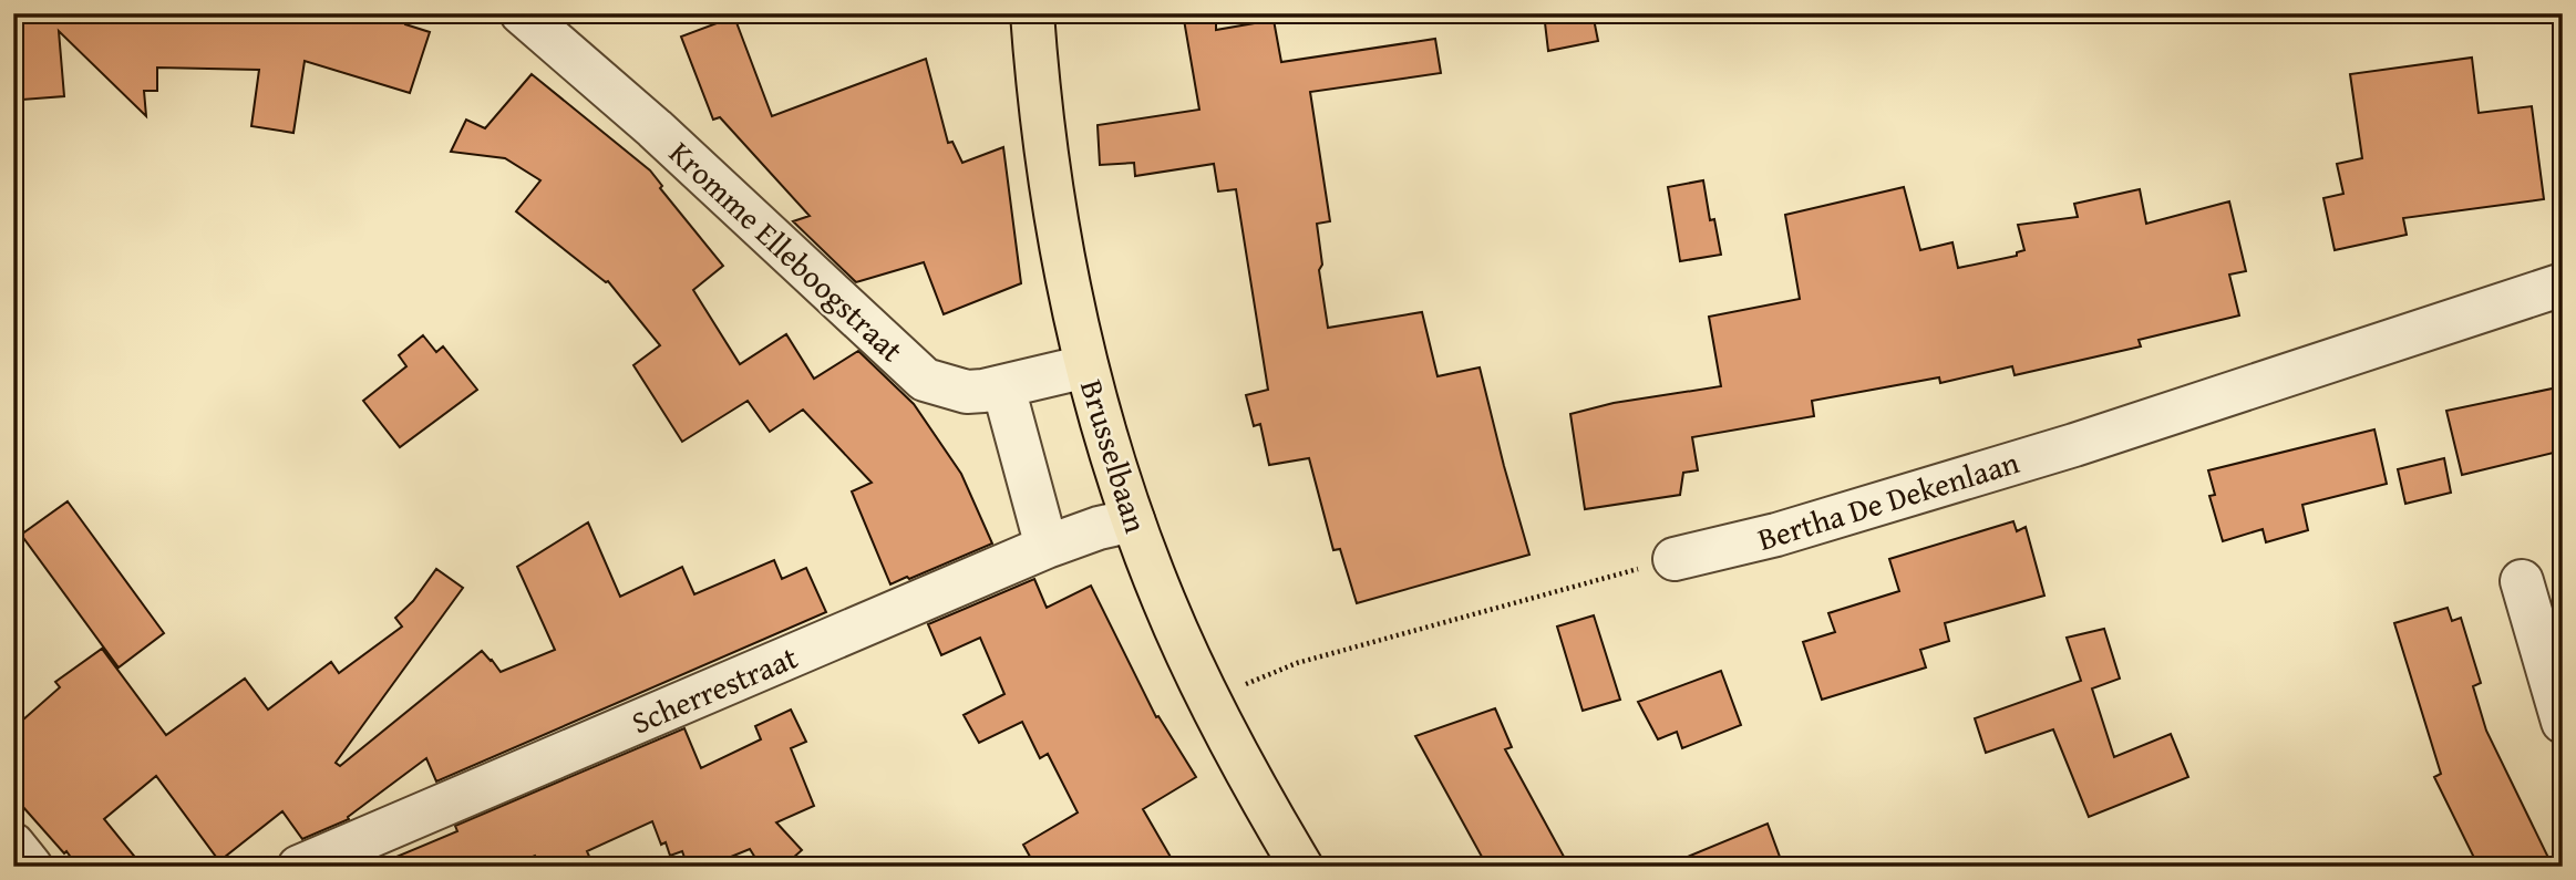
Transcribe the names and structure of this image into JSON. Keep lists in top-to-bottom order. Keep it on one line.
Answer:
{"streets":{"main road":["Brusselbaan"],"street":["Kromme Elleboogstraat","Bertha De Dekenlaan","Scherrestraat"]},"crossings":[["Kromme Elleboogstraat","Brusselbaan"],["Brusselbaan","Scherrestraat"]]}
